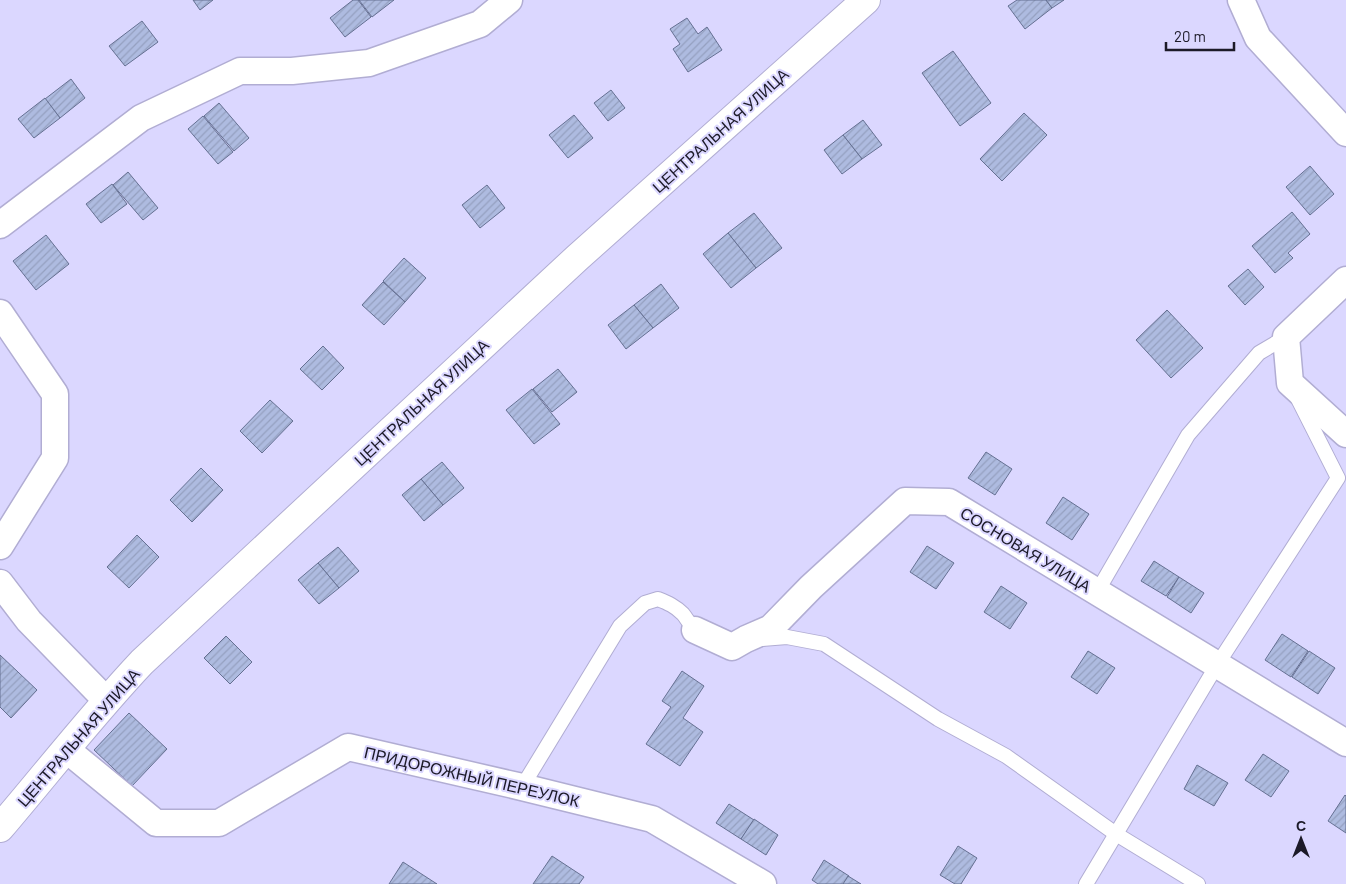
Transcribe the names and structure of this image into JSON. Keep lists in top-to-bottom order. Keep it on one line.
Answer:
{"streets":{"street":["ЦЕНТРАЛЬНАЯ УЛИЦА","СОСНОВАЯ УЛИЦА","ПРИДОРОЖНЫЙ ПЕРЕУЛОК"]},"crossings":[["ЦЕНТРАЛЬНАЯ УЛИЦА","ПРИДОРОЖНЫЙ ПЕРЕУЛОК"]],"scale_bar":"20 m","north":"top"}
